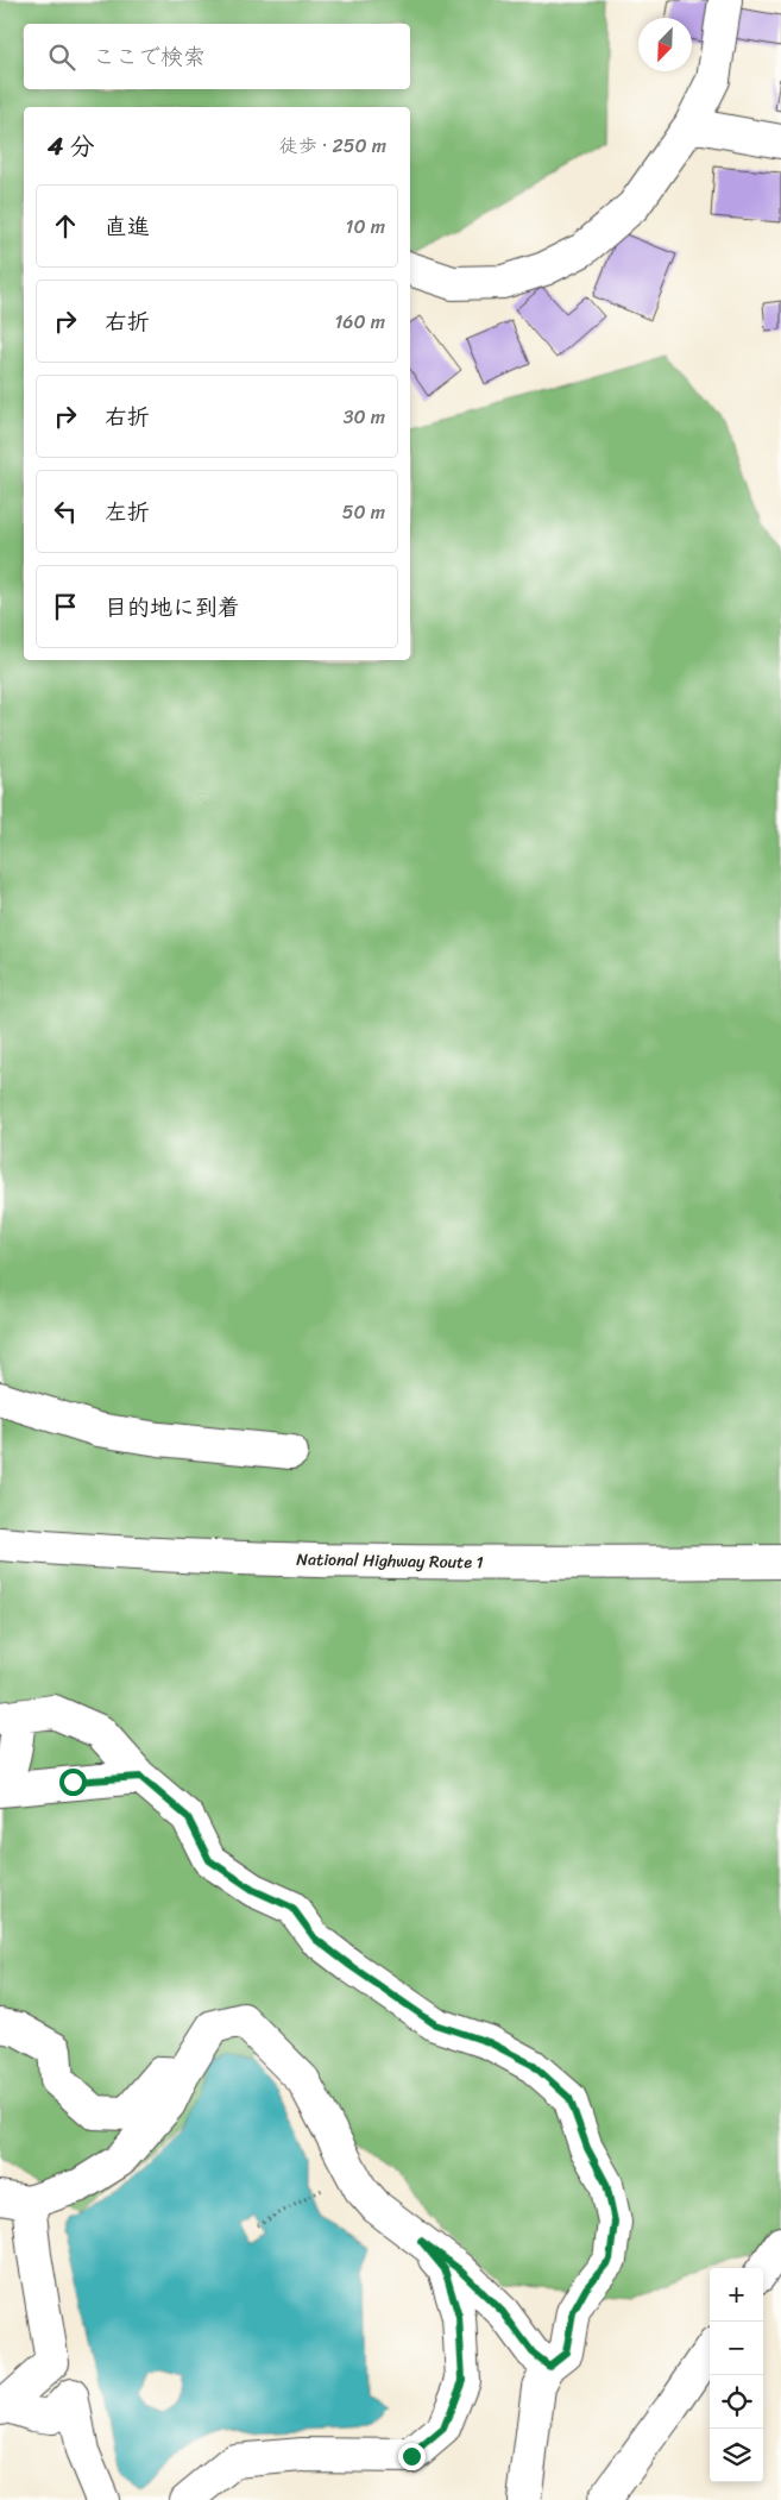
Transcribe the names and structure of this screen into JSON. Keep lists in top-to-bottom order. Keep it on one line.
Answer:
{"streets":{"main road":["National Highway Route 1"]},"north":"bottom left","page":{"search":"ここで検索","heading":["4 分","徒歩 · 250 m"],"list":[["直進","10 m"],["右折","160 m"],["右折","30 m"],["左折","50 m"],"目的地に到着"],"map_buttons":["+","−"]}}
